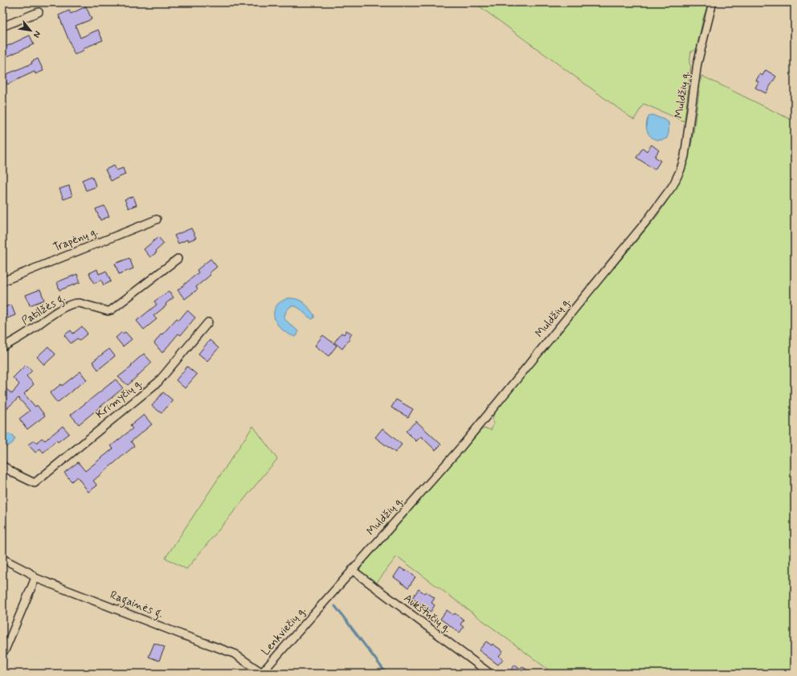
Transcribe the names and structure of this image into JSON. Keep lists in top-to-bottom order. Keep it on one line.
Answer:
{"streets":{"street":["Muldžių g.","Trapėnų g.","Patilžės g.","Krimyčių g.","Ragainės g.","Aukštučių g.","Lenkviečių g."]},"crossings":[["Muldžių g.","Aukštučių g."],["Muldžių g.","Lenkviečių g."],["Ragainės g.","Lenkviečių g."]],"north":"bottom right"}
